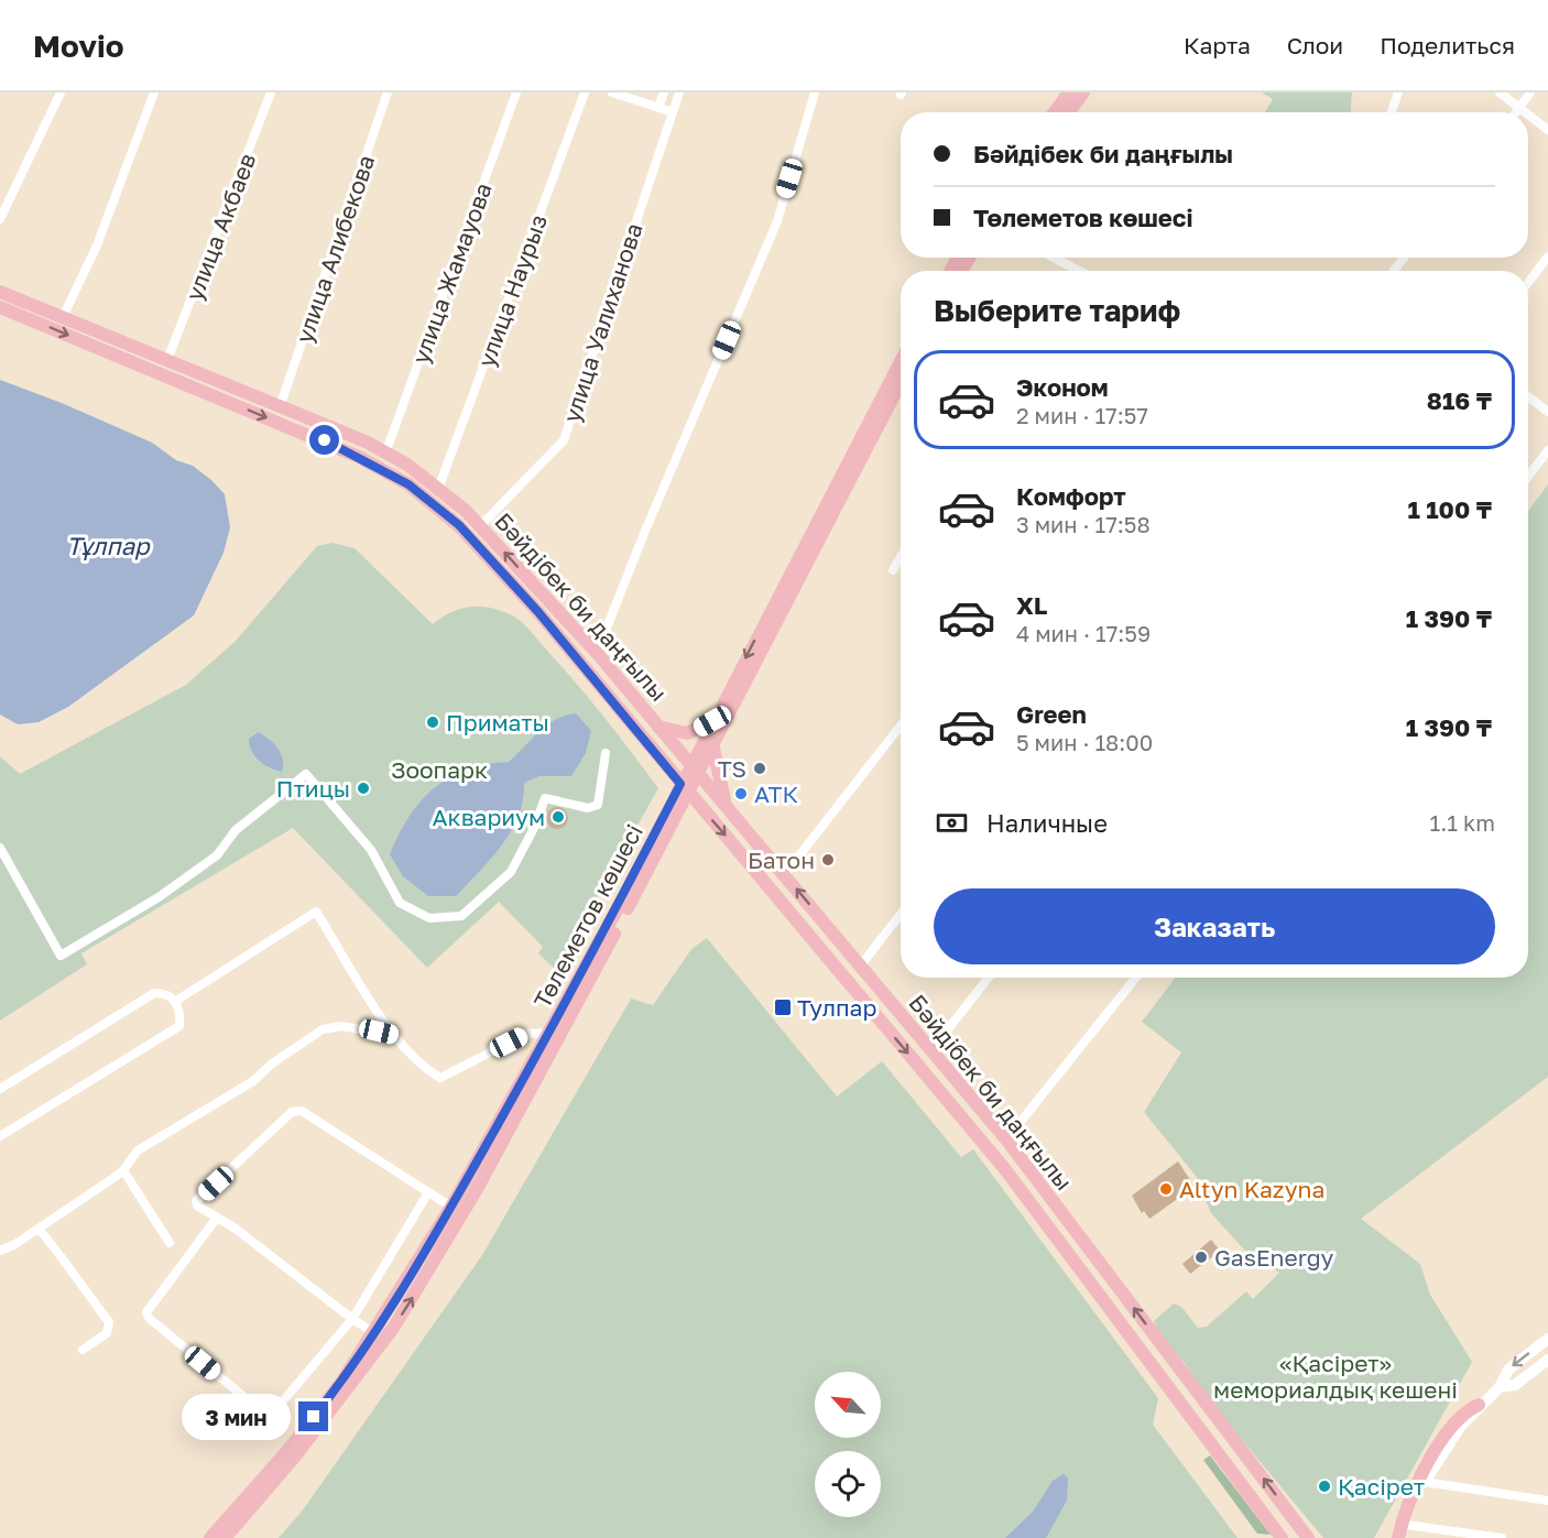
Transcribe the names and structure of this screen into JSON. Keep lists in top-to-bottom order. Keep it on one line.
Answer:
{"streets":{"main road":["Бәйдібек би даңғылы","Төлеметов көшесі"],"street":["улица Акбаев","улица Алибекова","улица Жамауова","улица Наурыз","улица Уалиханова"]},"crossings":[["улица Акбаев","Бәйдібек би даңғылы"],["улица Алибекова","Бәйдібек би даңғылы"],["улица Жамауова","Бәйдібек би даңғылы"],["улица Наурыз","Бәйдібек би даңғылы"],["улица Уалиханова","Бәйдібек би даңғылы"],["Бәйдібек би даңғылы","Төлеметов көшесі"]],"water":["Тұлпар"],"parks":["Зоопарк","«Қасірет» мемориалдық кешені"],"places":{"other":["Приматы","TS","Птицы","АТК","Аквариум","Батон","Altyn Kazyna","GasEnergy","Қасірет"],"transit":["Тулпар"]},"north":"top left","page":{"header":"Movio","nav":["Карта","Слои","Поделиться"],"banner":["Бәйдібек би даңғылы","Төлеметов көшесі"],"heading":"Выберите тариф","list":[{"name":"Эконом","note":"2 мин · 17:57","value":"816 ₸"},{"name":"Комфорт","note":"3 мин · 17:58","value":"1 100 ₸"},{"name":"XL","note":"4 мин · 17:59","value":"1 390 ₸"},{"name":"Green","note":"5 мин · 18:00","value":"1 390 ₸"}],"pay":["Наличные","1.1 km"],"buttons":"Заказать","bubble":"3 мин"}}
